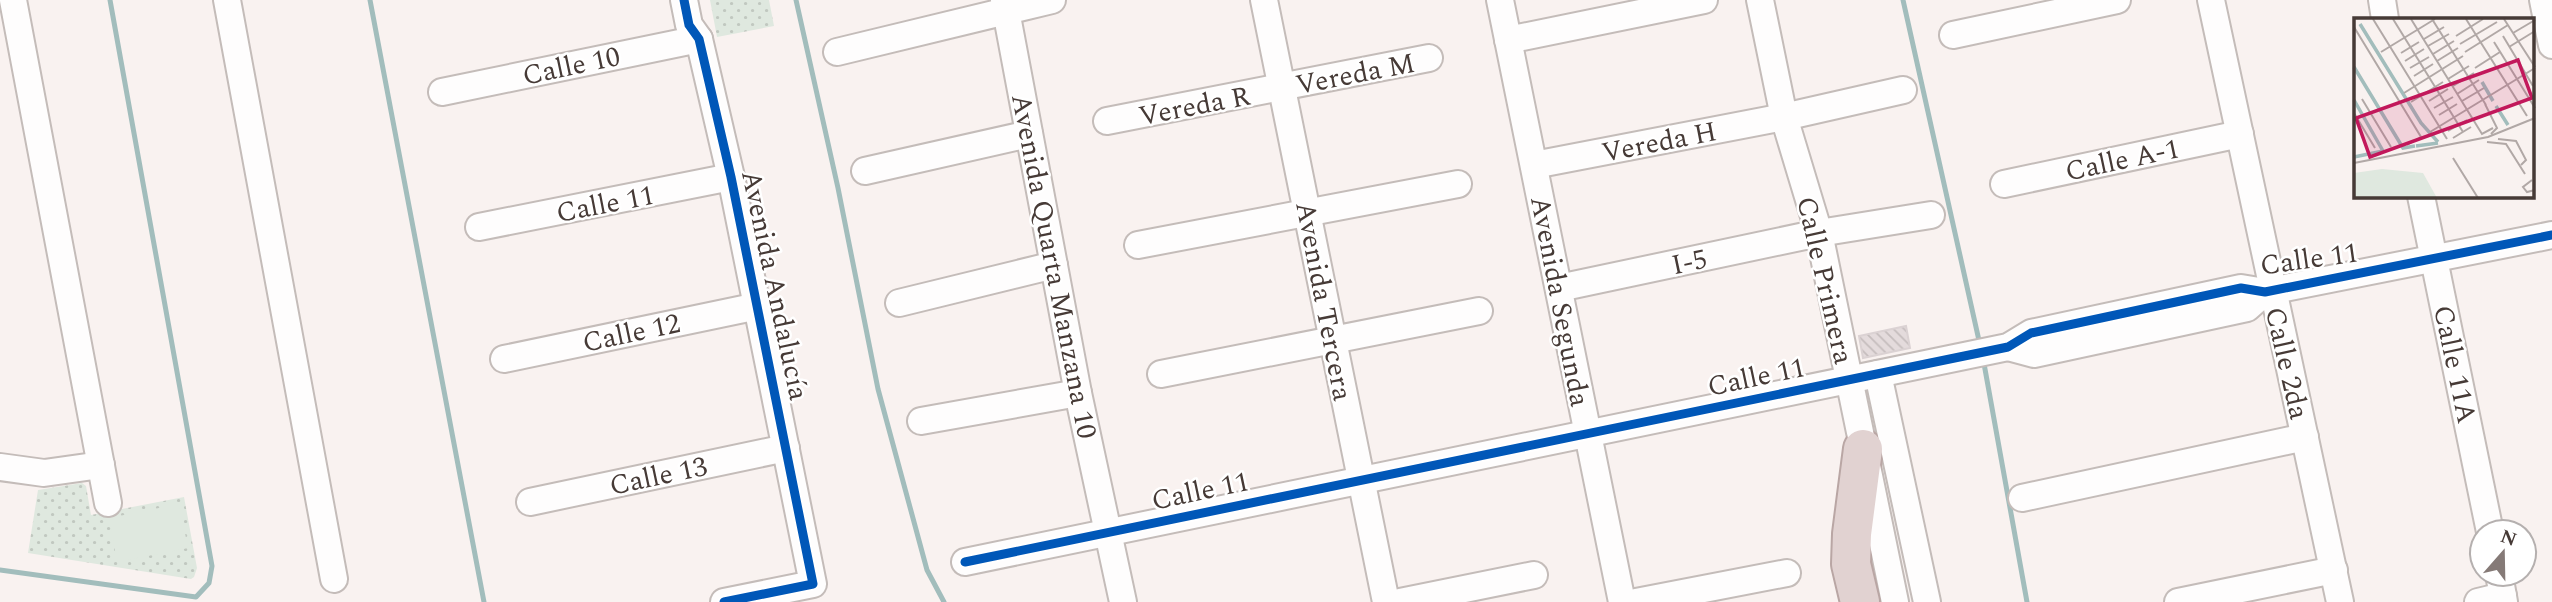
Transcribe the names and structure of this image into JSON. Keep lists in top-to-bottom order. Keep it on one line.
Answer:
{"streets":{"street":["Calle 10","Vereda M","Vereda R","Vereda H","Calle A-1","Calle 11","I-5","Avenida Quarta Manzana 10","Calle Primera","Avenida Andalucía","Avenida Tercera","Avenida Segunda","Calle 12","Calle 2da","Calle 11A","Calle 13"]},"crossings":[["Calle 10","Avenida Andalucía"],["Vereda M","Vereda R"],["Vereda M","Avenida Tercera"],["Vereda R","Avenida Tercera"],["Vereda H","Calle Primera"],["Vereda H","Avenida Segunda"],["Calle A-1","Calle 2da"],["Calle 11","Avenida Quarta Manzana 10"],["Calle 11","Calle Primera"],["Calle 11","Avenida Andalucía"],["Calle 11","Avenida Tercera"],["Calle 11","Avenida Segunda"],["Calle 11","Calle 2da"],["Calle 11","Calle 11A"],["I-5","Calle Primera"],["I-5","Avenida Segunda"],["Avenida Andalucía","Calle 12"],["Avenida Andalucía","Calle 13"]],"north":"top"}
